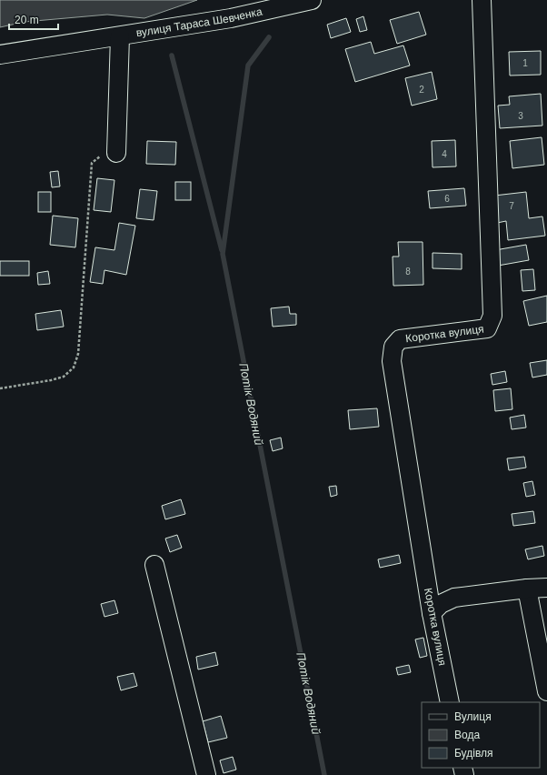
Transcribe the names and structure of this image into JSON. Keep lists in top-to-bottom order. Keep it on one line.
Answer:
{"streets":{"street":["вулиця Тараса Шевченка","Коротка вулиця"]},"water":["Потік Водяний"],"house_numbers":["1","2","3","4","6","7","8"],"legend":["Вулиця","Вода","Будівля"],"scale_bar":"20 m"}
